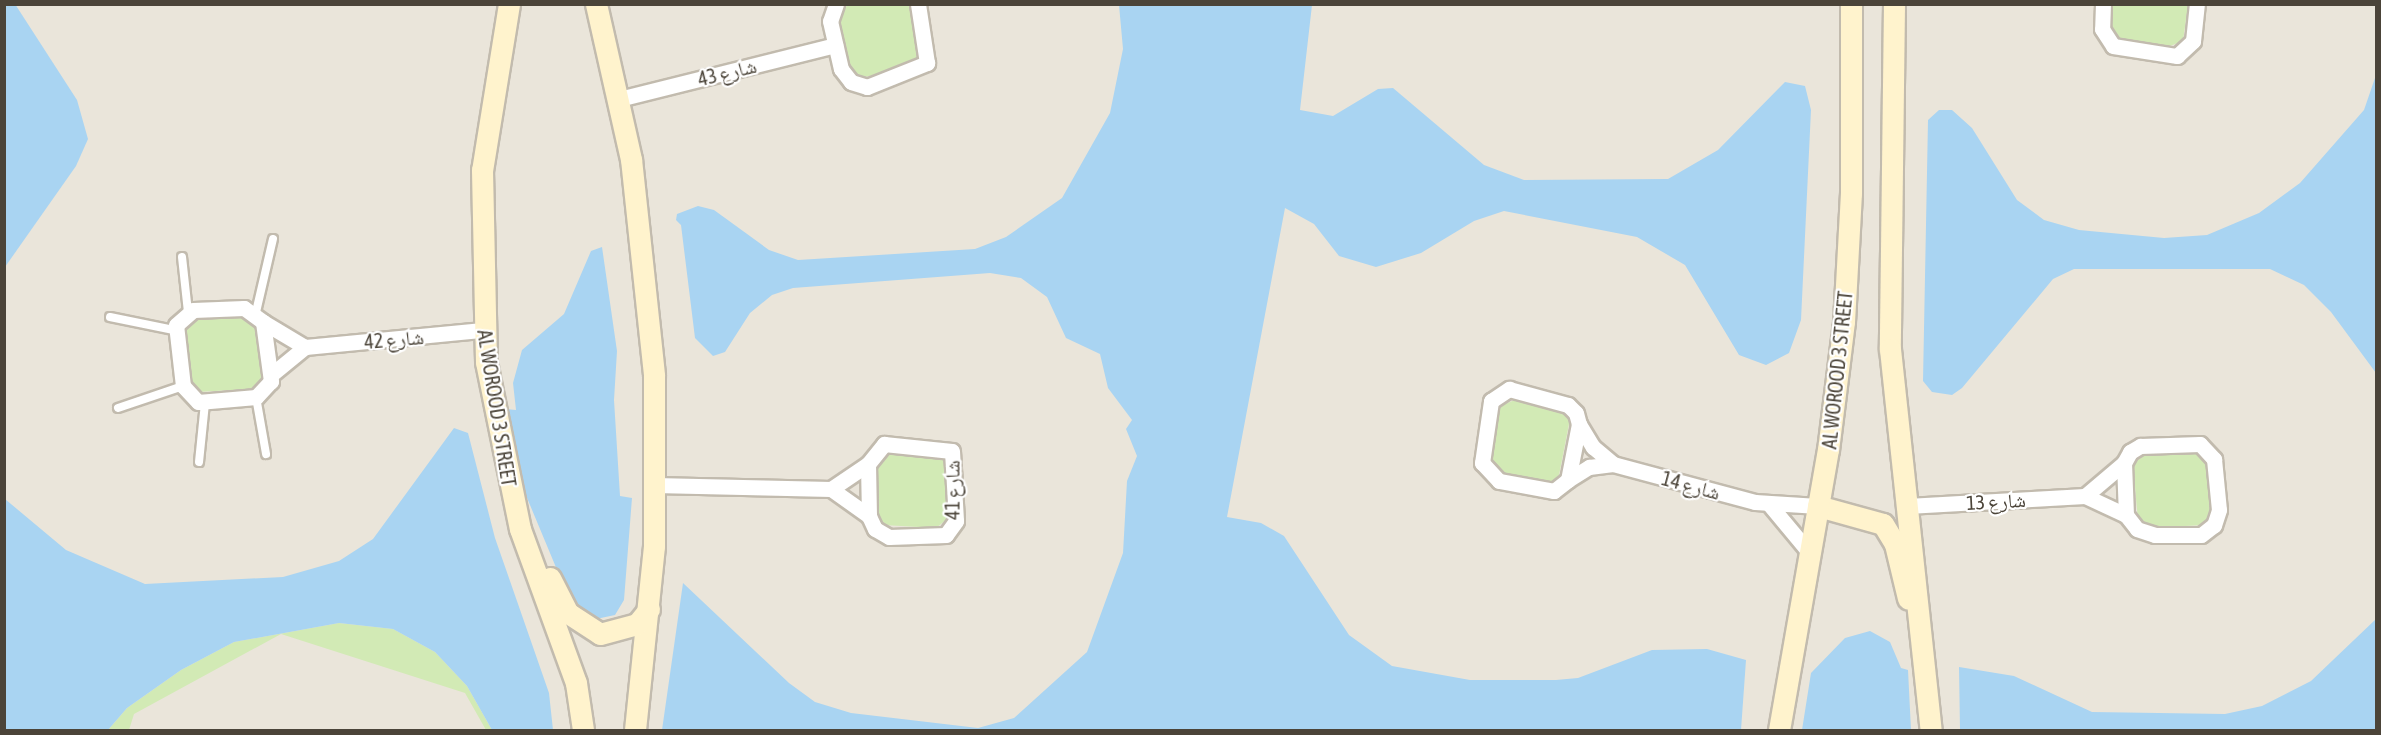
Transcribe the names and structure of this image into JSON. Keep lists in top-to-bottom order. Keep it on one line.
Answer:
{"streets":{"street":["شارع 43","شارع 42","AL WOROOD 3 STREET","شارع 14","شارع 41","شارع 13"]},"crossings":[["شارع 42","AL WOROOD 3 STREET"],["AL WOROOD 3 STREET","شارع 14"]]}
